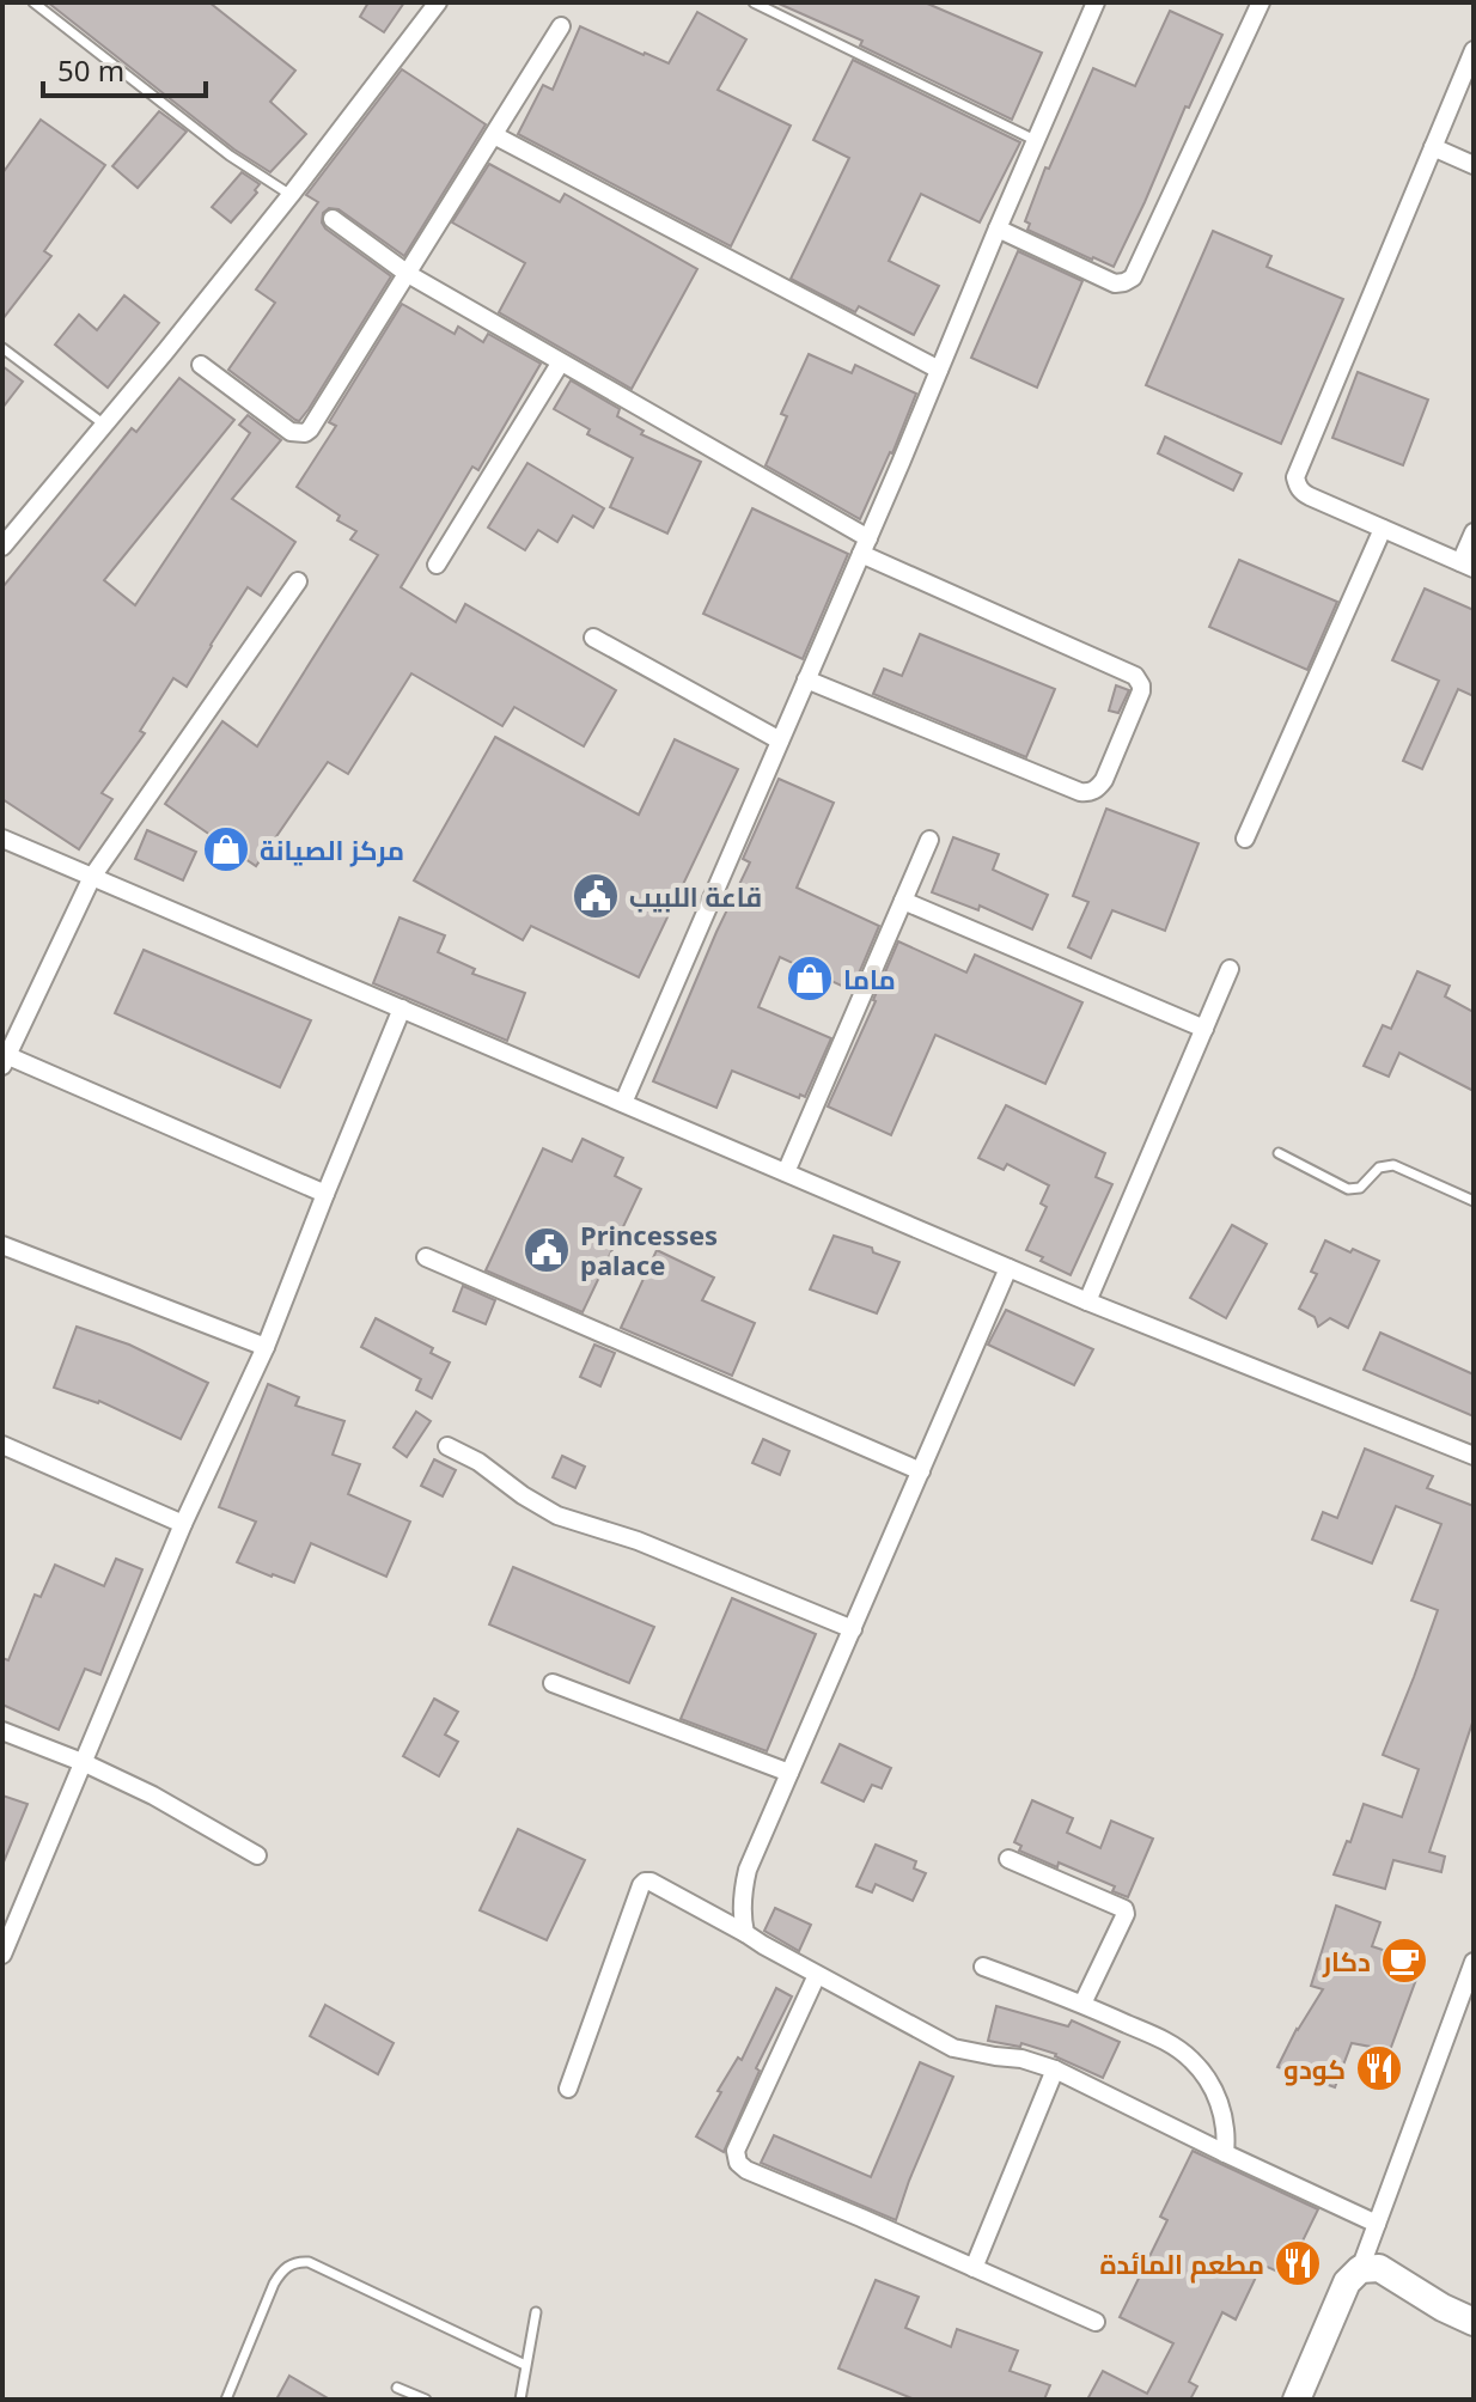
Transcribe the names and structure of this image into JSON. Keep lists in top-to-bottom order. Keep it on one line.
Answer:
{"places":{"shop":["مركز الصيانة","ماما"],"public building":["قاعة اللبيب","Princesses palace"],"cafe":["دكار"],"restaurant":["كودو","مطعم المائدة"]},"scale_bar":"50 m"}
